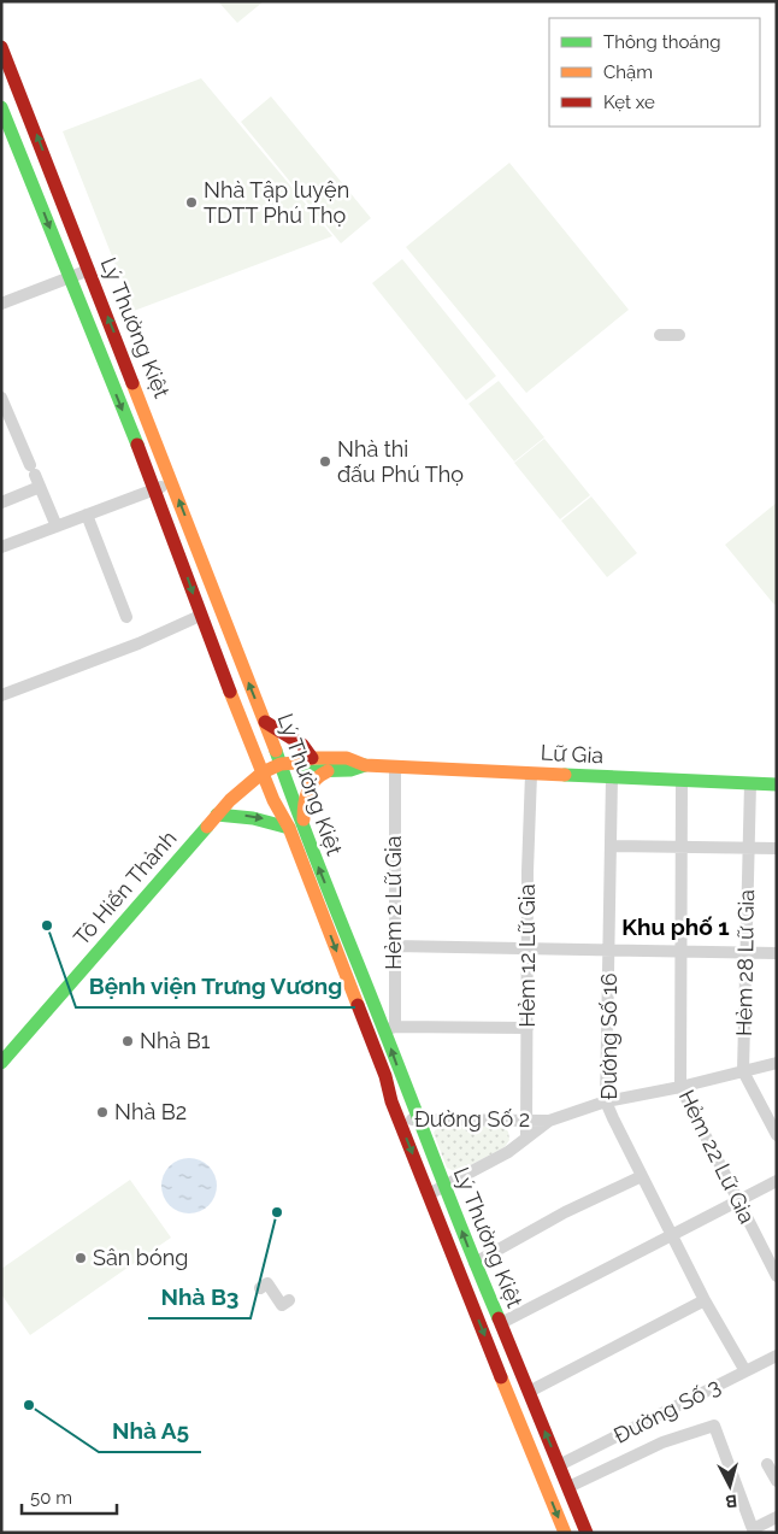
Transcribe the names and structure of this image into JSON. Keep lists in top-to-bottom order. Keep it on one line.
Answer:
{"streets":{"main road":["Lý Thường Kiệt","Lữ Gia","Tô Hiến Thành"],"street":["Hẻm 2 Lữ Gia","Hẻm 12 Lữ Gia","Hẻm 28 Lữ Gia","Đường Số 16","Đường Số 2","Hẻm 22 Lữ Gia","Đường Số 3"]},"crossings":[["Lý Thường Kiệt","Lữ Gia"],["Lý Thường Kiệt","Tô Hiến Thành"],["Lý Thường Kiệt","Hẻm 2 Lữ Gia"],["Lý Thường Kiệt","Đường Số 2"],["Lý Thường Kiệt","Đường Số 3"],["Lữ Gia","Tô Hiến Thành"],["Lữ Gia","Hẻm 2 Lữ Gia"],["Lữ Gia","Hẻm 12 Lữ Gia"],["Lữ Gia","Hẻm 28 Lữ Gia"],["Lữ Gia","Đường Số 16"],["Lữ Gia","Hẻm 22 Lữ Gia"],["Hẻm 12 Lữ Gia","Đường Số 2"],["Hẻm 28 Lữ Gia","Đường Số 2"],["Đường Số 16","Đường Số 2"],["Đường Số 16","Đường Số 3"],["Đường Số 2","Hẻm 22 Lữ Gia"]],"districts":["Khu phố 1"],"places":["Nhà Tập luyện TDTT Phú Thọ","Nhà thi đấu Phú Thọ","Bệnh viện Trưng Vương","Nhà B1","Nhà B2","Nhà B3","Sân bóng","Nhà A5"],"legend":["Thông thoáng","Chậm","Kẹt xe"],"scale_bar":"50 m","north":"bottom"}
